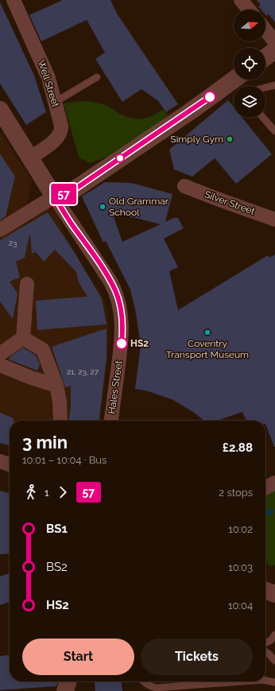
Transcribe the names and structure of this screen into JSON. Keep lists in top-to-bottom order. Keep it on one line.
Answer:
{"streets":{"street":["Well Street","Silver Street","Hales Street"]},"places":["Simply Gym","Old Grammar School","Coventry Transport Museum","HS2"],"lines":["bus line 57"],"house_numbers":["23","21, 23, 27"],"north":"right","page":{"on_map":"57","heading":["3 min","10:01 – 10:04 · Bus","£2.88"],"legs":["1","57","2 stops"],"list":[{"name":"BS1","value":"10:02"},{"name":"BS2","value":"10:03"},{"name":"HS2","value":"10:04"}],"buttons":["Start","Tickets"]}}
